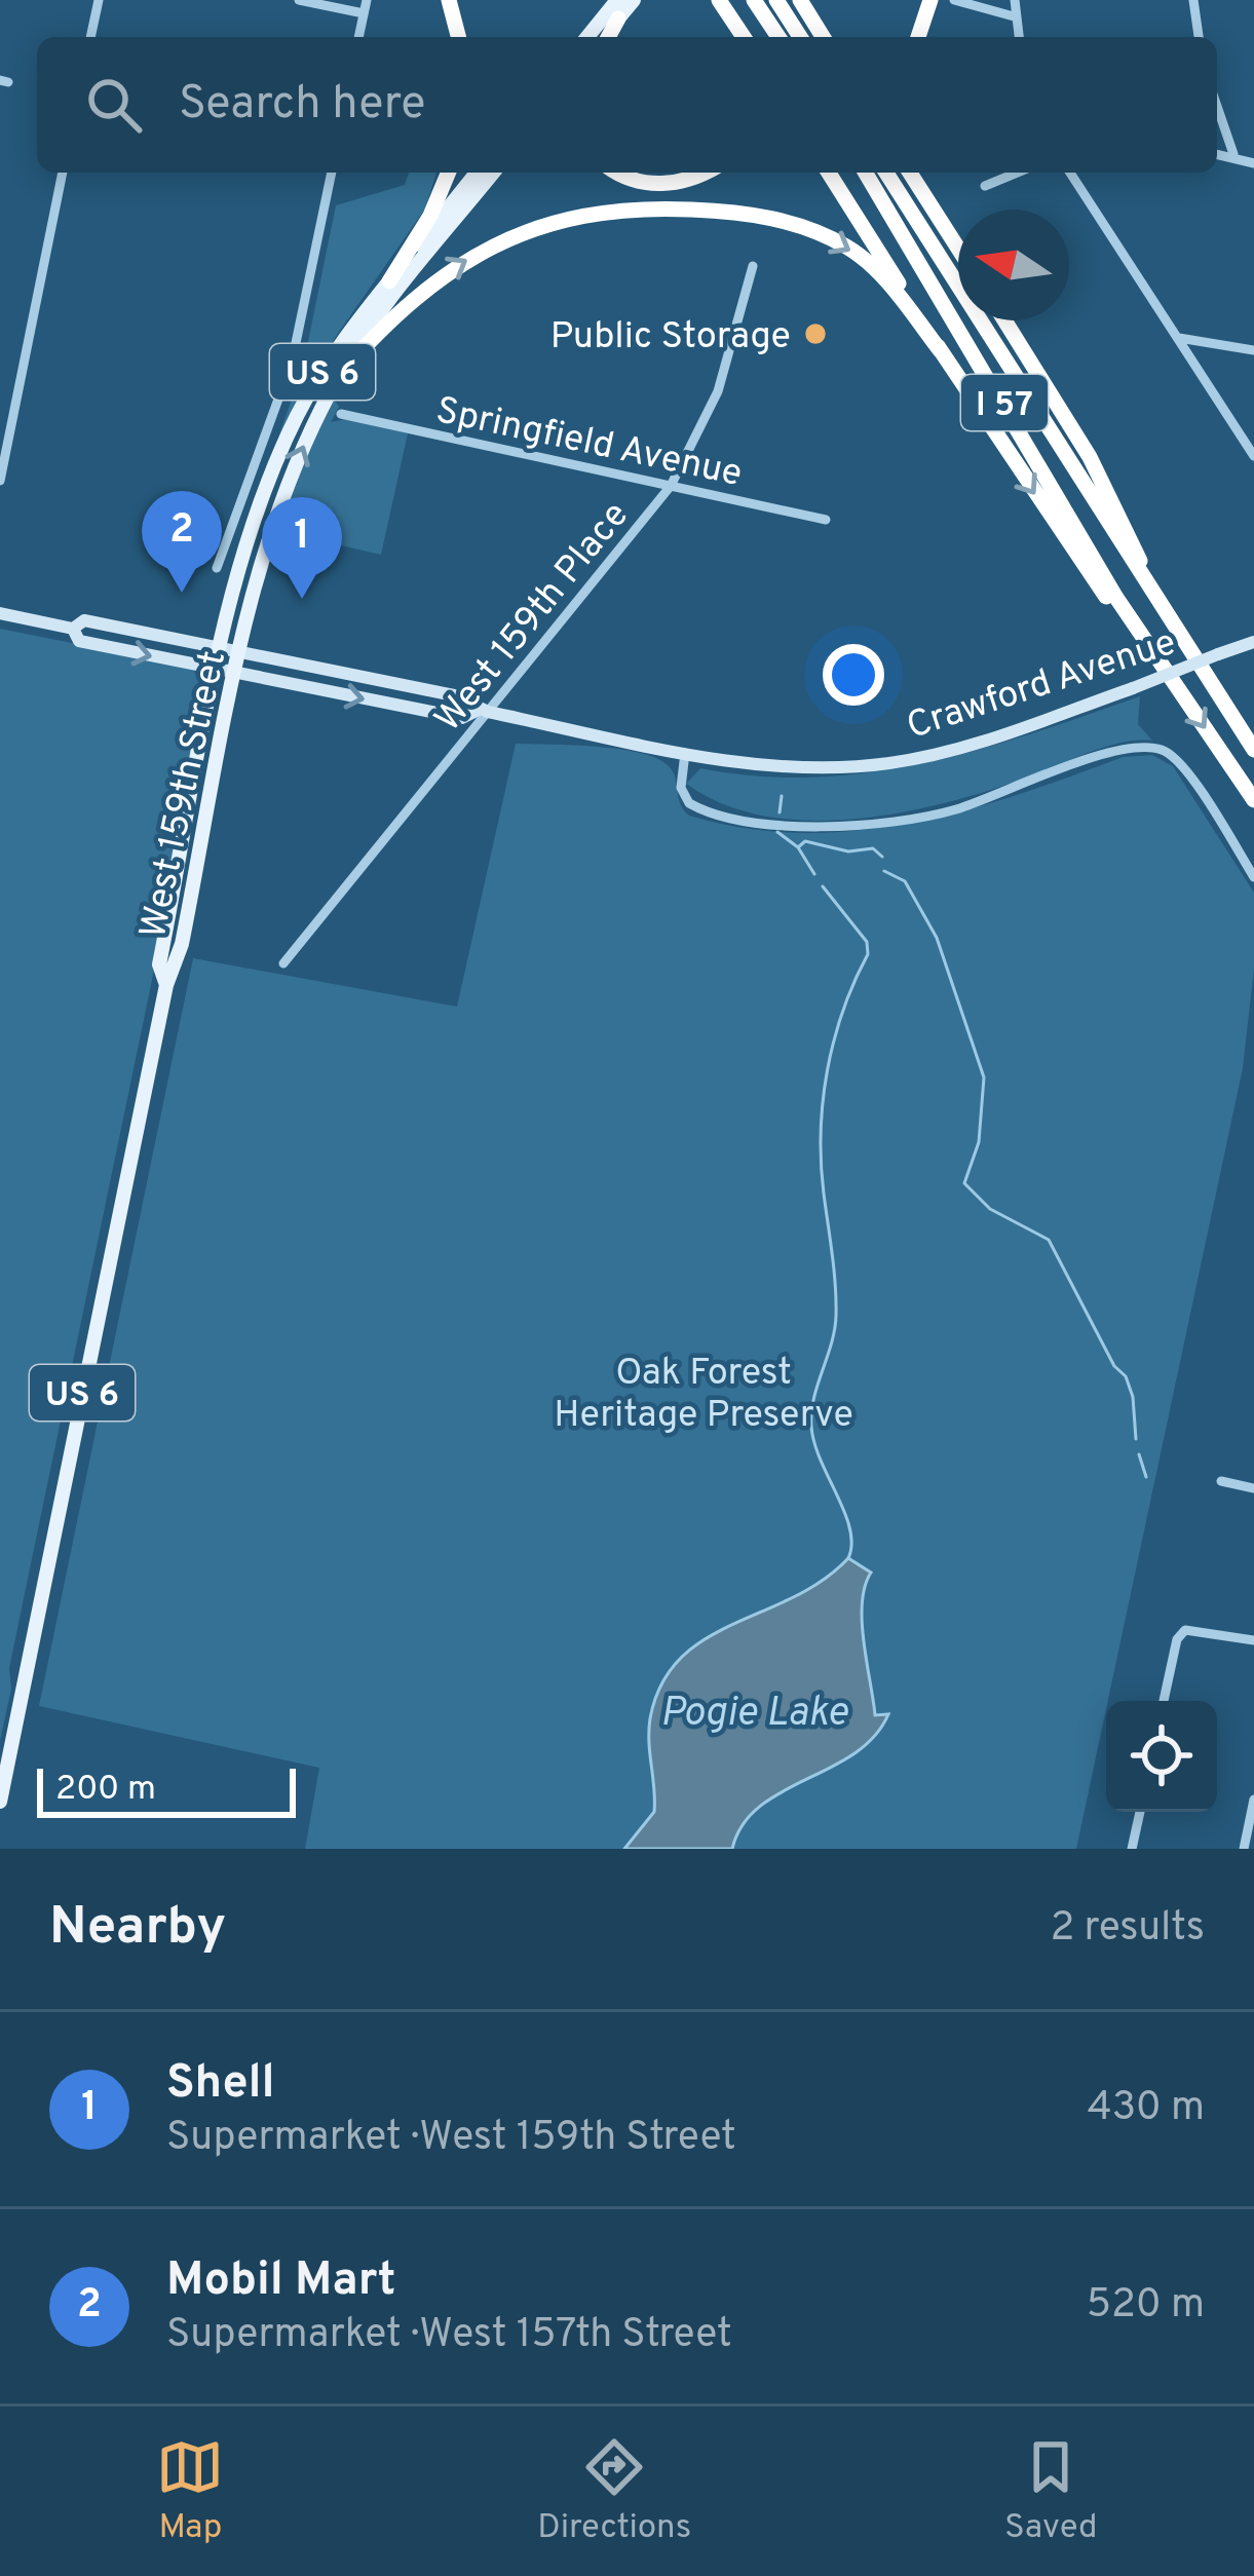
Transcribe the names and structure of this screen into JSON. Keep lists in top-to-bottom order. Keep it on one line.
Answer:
{"streets":{"highway":["I 57"],"main road":["US 6","Crawford Avenue","West 159th Street"],"street":["Springfield Avenue","West 159th Place"]},"crossings":[["Springfield Avenue","West 159th Place"],["West 159th Place","Crawford Avenue"],["Crawford Avenue","West 159th Street"]],"water":["Pogie Lake"],"parks":["Oak Forest Heritage Preserve"],"places":["Public Storage"],"scale_bar":"200 m","north":"left","page":{"search":"Search here","pins":["2","1"],"scale":"200 m","heading":["Nearby","2 results"],"list":[{"mark":"1","name":"Shell","note":"Supermarket · West 159th Street","value":"430 m"},{"mark":"2","name":"Mobil Mart","note":"Supermarket · West 157th Street","value":"520 m"}],"nav":["Map","Directions","Saved"]}}
